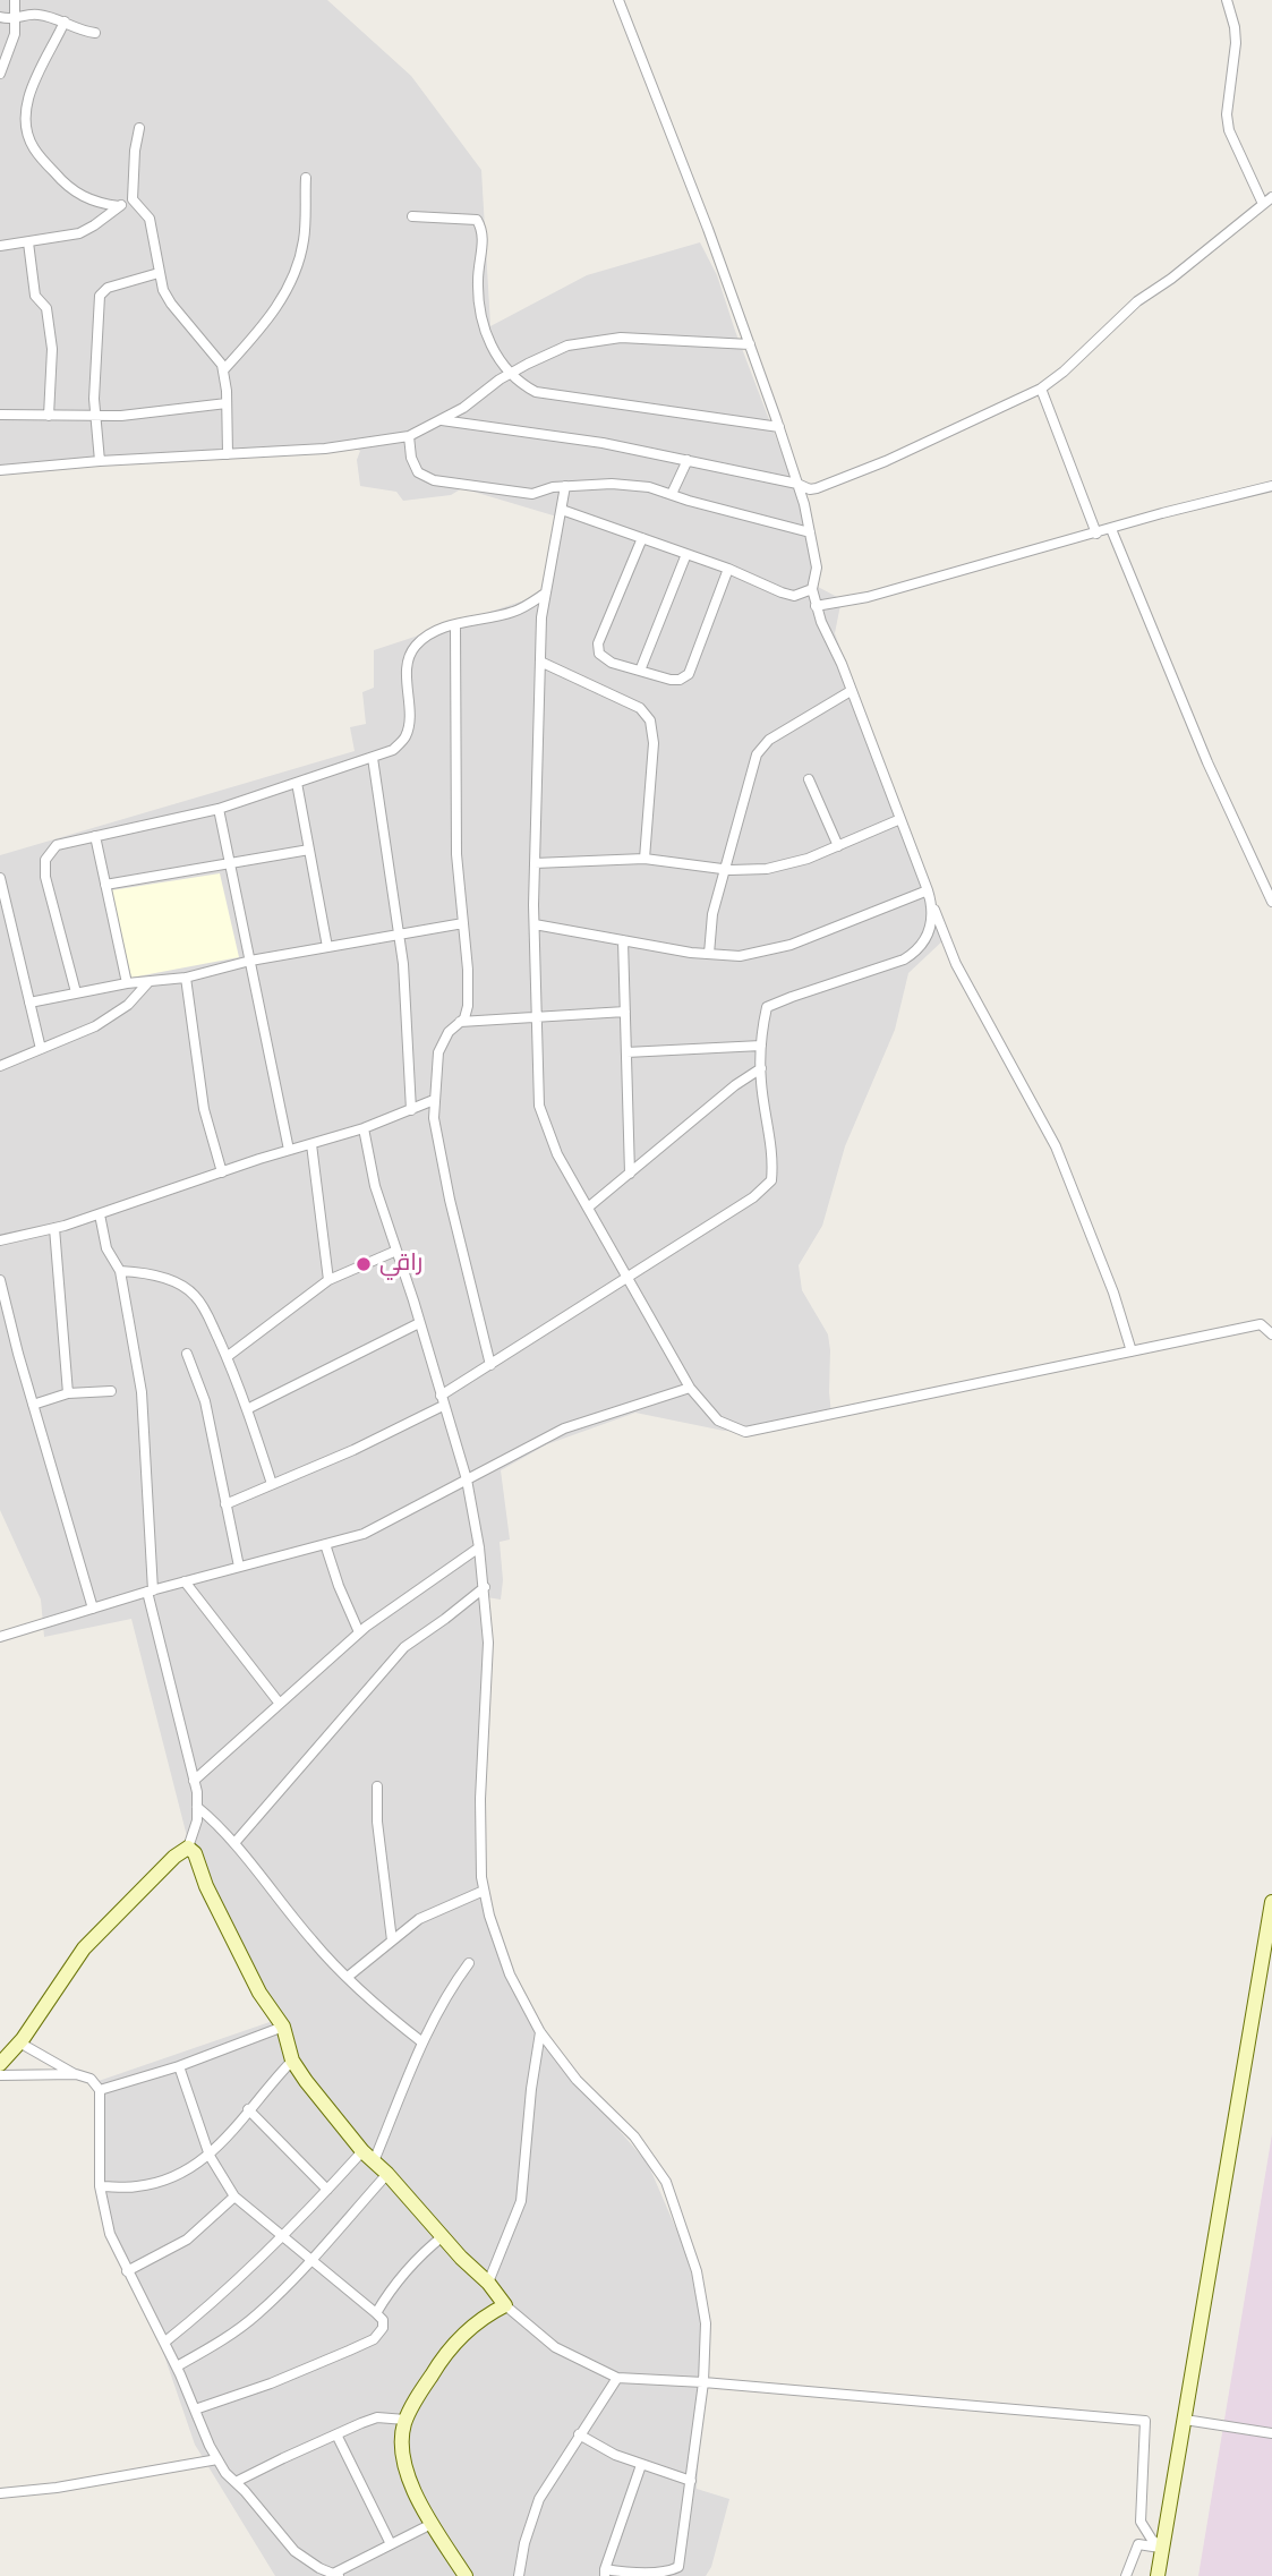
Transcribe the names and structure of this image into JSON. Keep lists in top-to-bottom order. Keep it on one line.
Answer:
{"places":["راقي"]}
